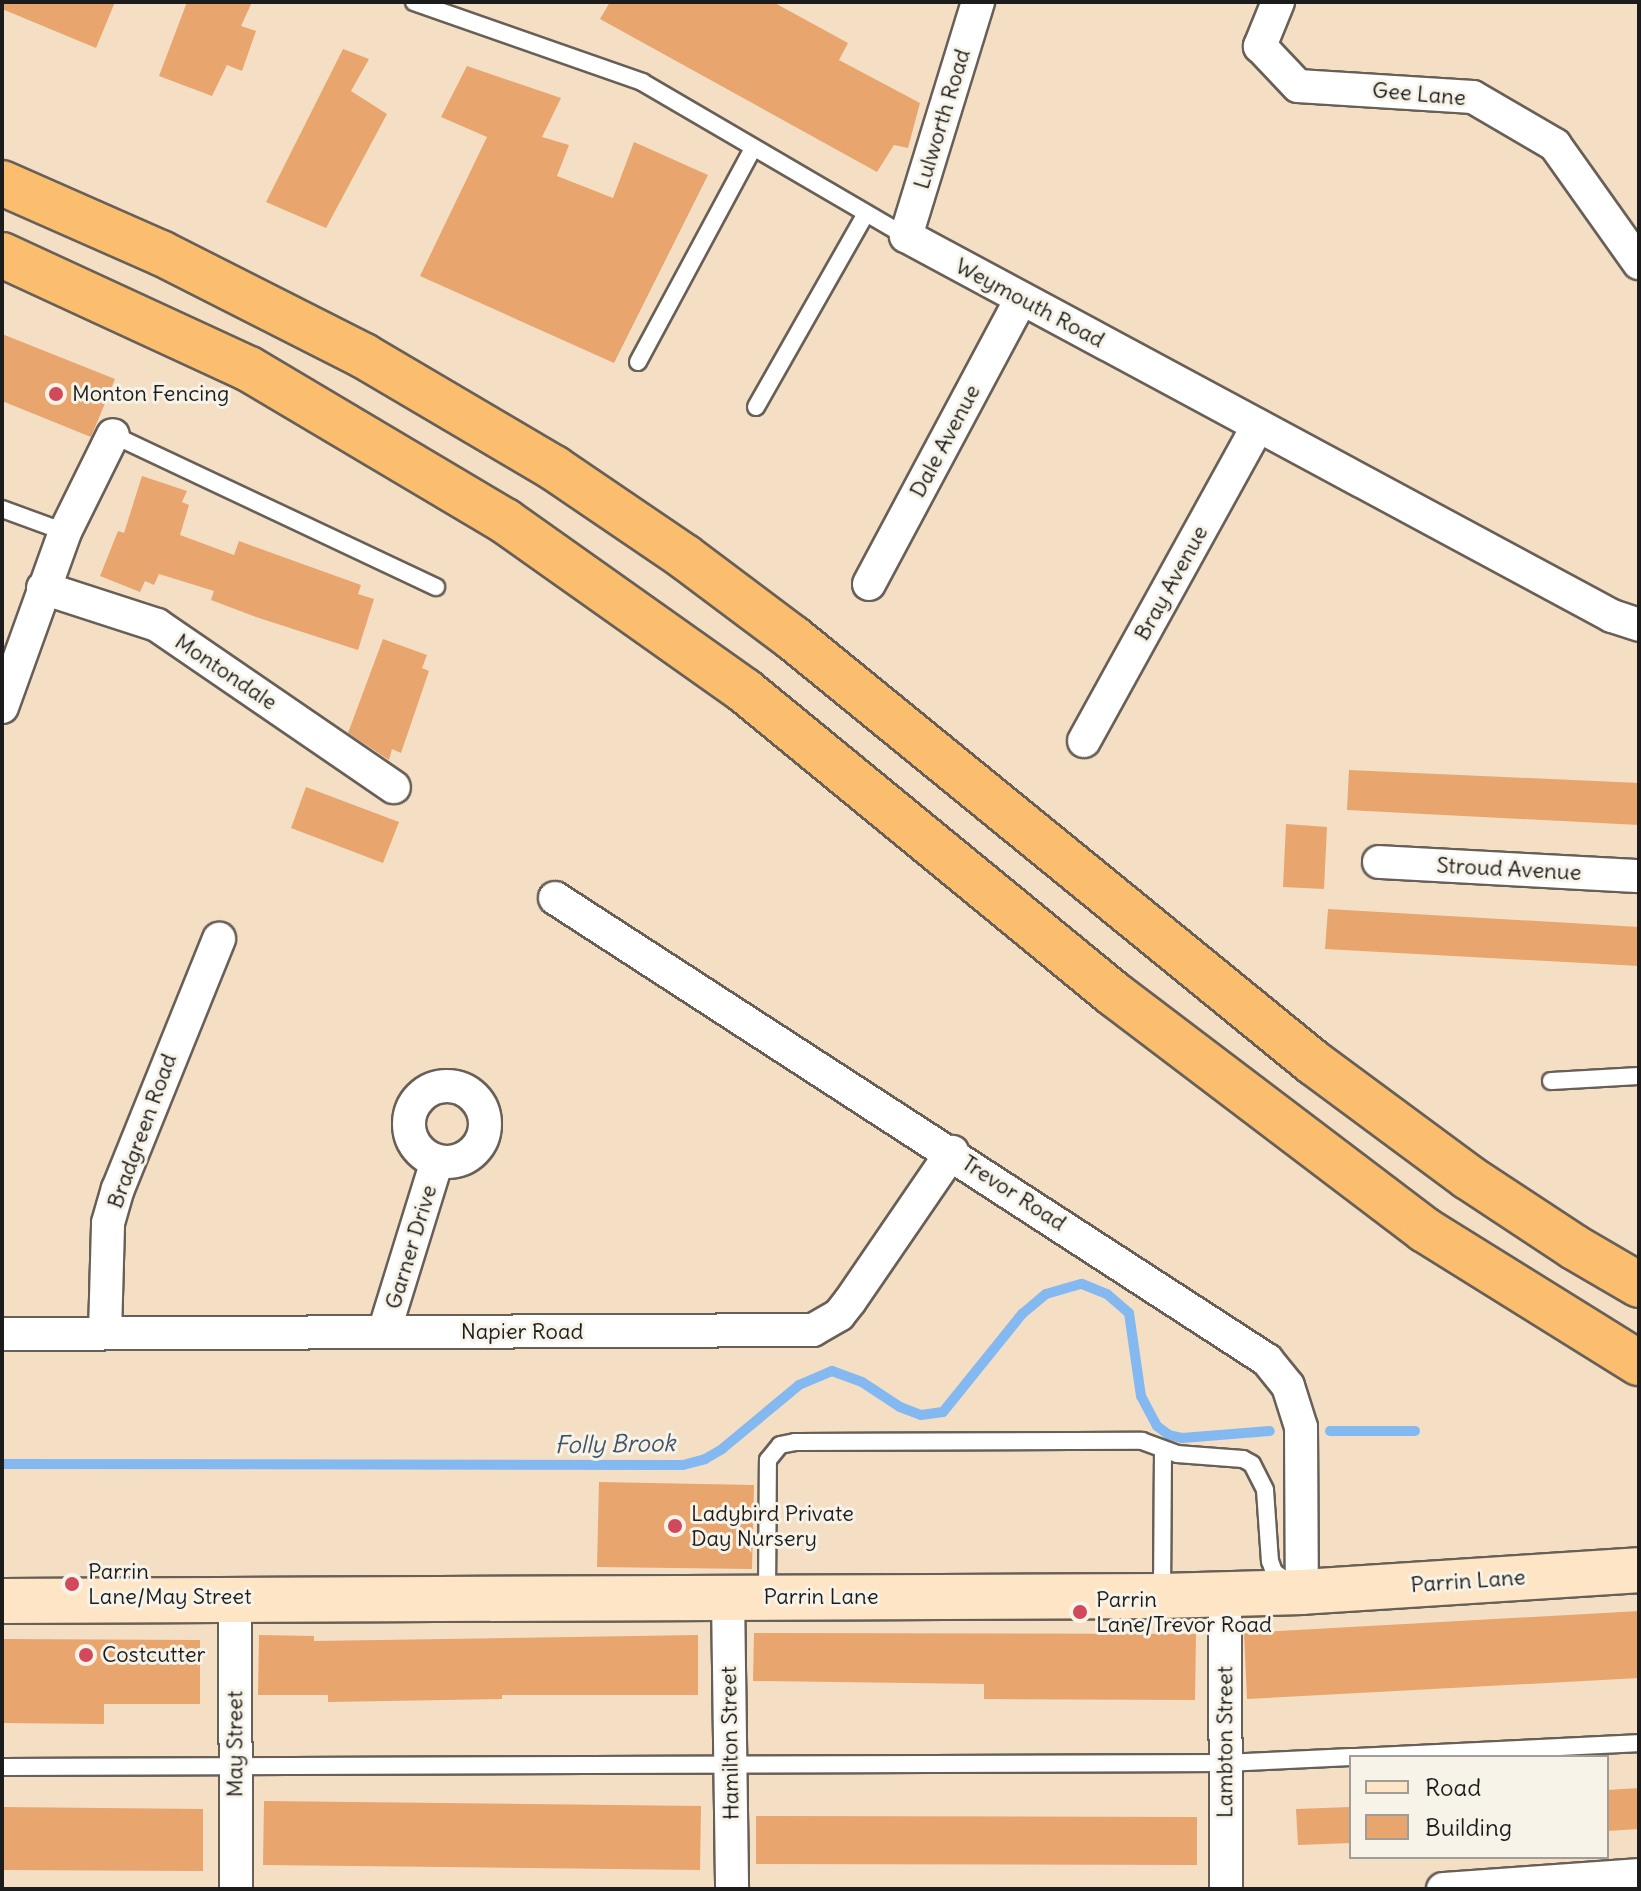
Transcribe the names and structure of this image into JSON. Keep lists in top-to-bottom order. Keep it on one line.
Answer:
{"streets":{"main road":["Parrin Lane"],"street":["Gee Lane","Lulworth Road","Weymouth Road","Dale Avenue","Bray Avenue","Montondale","Stroud Avenue","Bradgreen Road","Trevor Road","Garner Drive","Napier Road","Lambton Street","Hamilton Street","May Street"]},"crossings":[["Lulworth Road","Weymouth Road"],["Weymouth Road","Dale Avenue"],["Weymouth Road","Bray Avenue"],["Bradgreen Road","Napier Road"],["Trevor Road","Napier Road"],["Trevor Road","Parrin Lane"],["Garner Drive","Napier Road"],["Parrin Lane","Lambton Street"],["Parrin Lane","Hamilton Street"],["Parrin Lane","May Street"]],"water":["Folly Brook"],"places":["Monton Fencing","Ladybird Private Day Nursery","Parrin Lane/May Street","Parrin Lane/Trevor Road","Costcutter"],"legend":["Road","Building"]}
